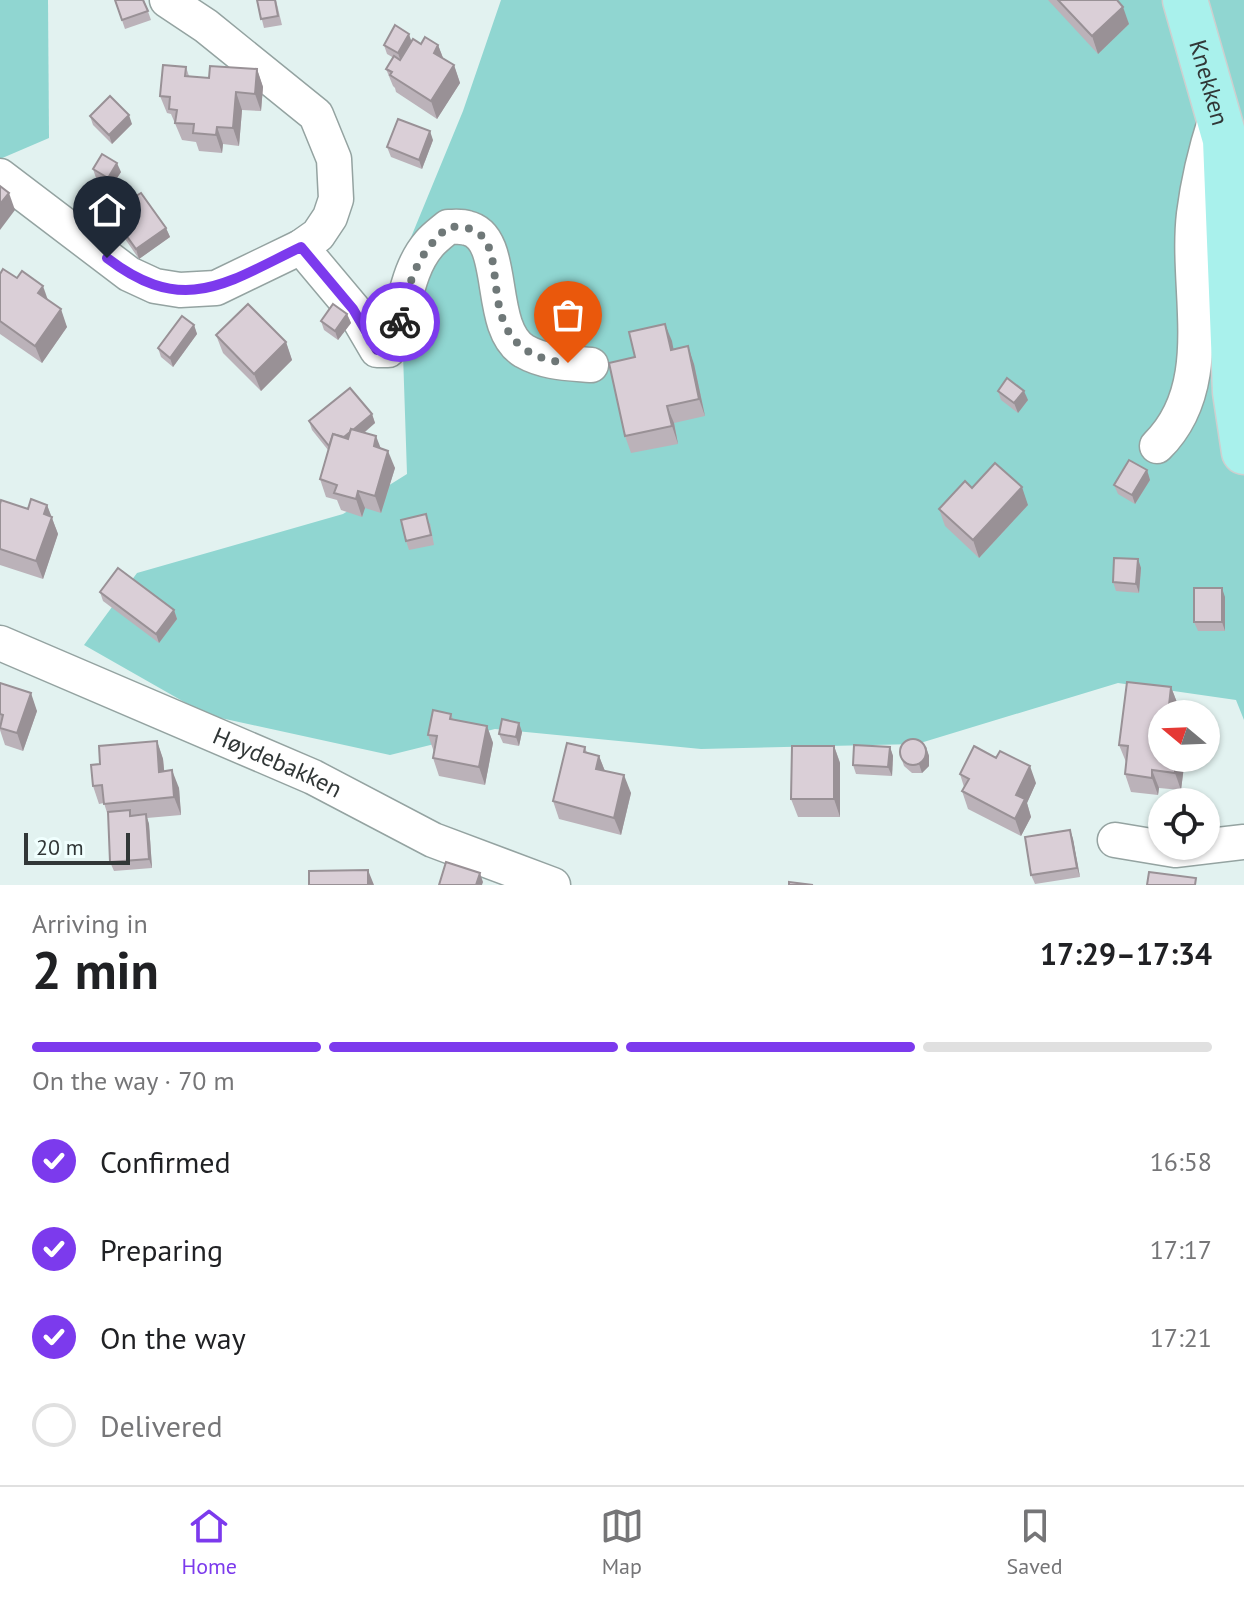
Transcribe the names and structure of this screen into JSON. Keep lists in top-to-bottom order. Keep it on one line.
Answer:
{"streets":{"main road":["Knekken"],"street":["Høydebakken"]},"scale_bar":"20 m","north":"left","page":{"scale":"20 m","heading":["2 min","Arriving in","17:29–17:34"],"bar":"On the way · 70 m","list":[["Confirmed","16:58"],["Preparing","17:17"],["On the way","17:21"],"Delivered"],"tabs":["Home","Map","Saved"]}}
